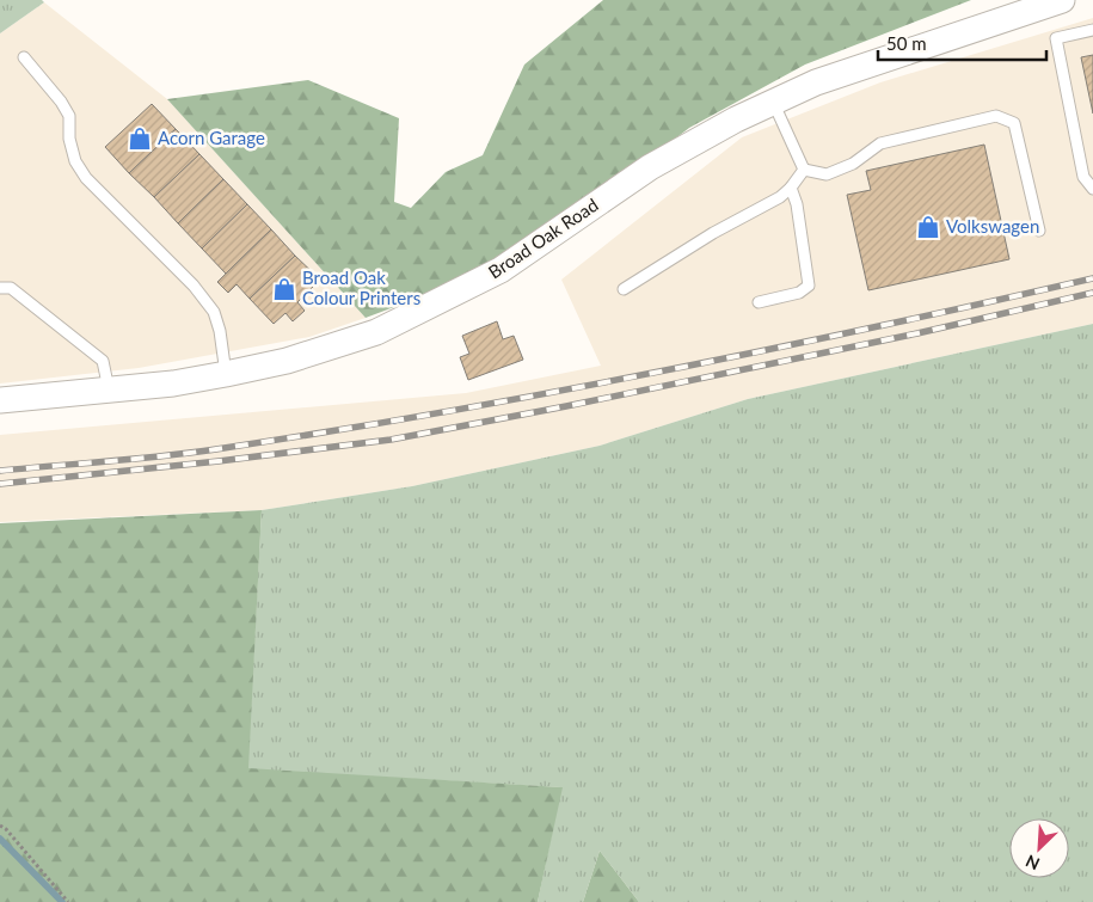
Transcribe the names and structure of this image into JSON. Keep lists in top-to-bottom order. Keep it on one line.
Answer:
{"streets":{"street":["Broad Oak Road"]},"places":{"shop":["Acorn Garage","Volkswagen","Broad Oak Colour Printers"]},"scale_bar":"50 m","north":"bottom left"}
